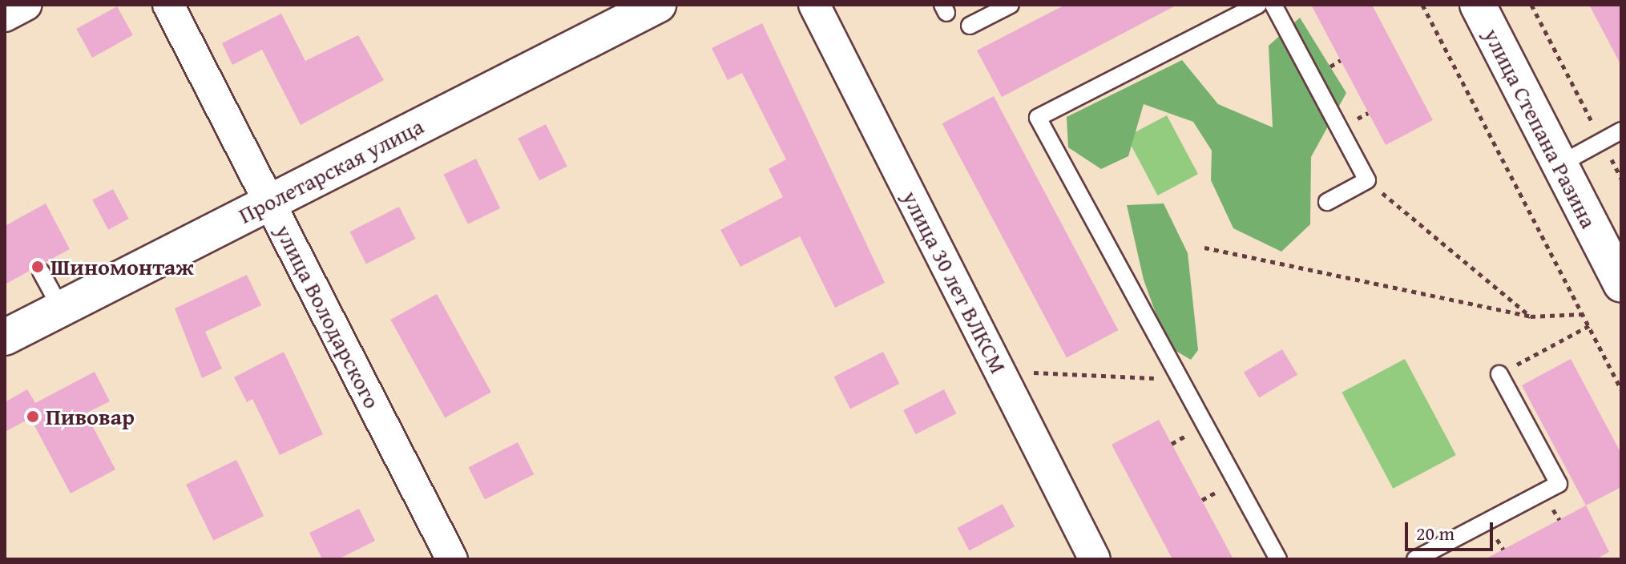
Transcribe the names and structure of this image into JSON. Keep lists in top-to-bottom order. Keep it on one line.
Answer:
{"streets":{"street":["улица Степана Разина","Пролетарская улица","улица 30 лет ВЛКСМ","улица Володарского"]},"crossings":[["Пролетарская улица","улица Володарского"]],"places":["Шиномонтаж","Пивовар"],"scale_bar":"20 m"}
